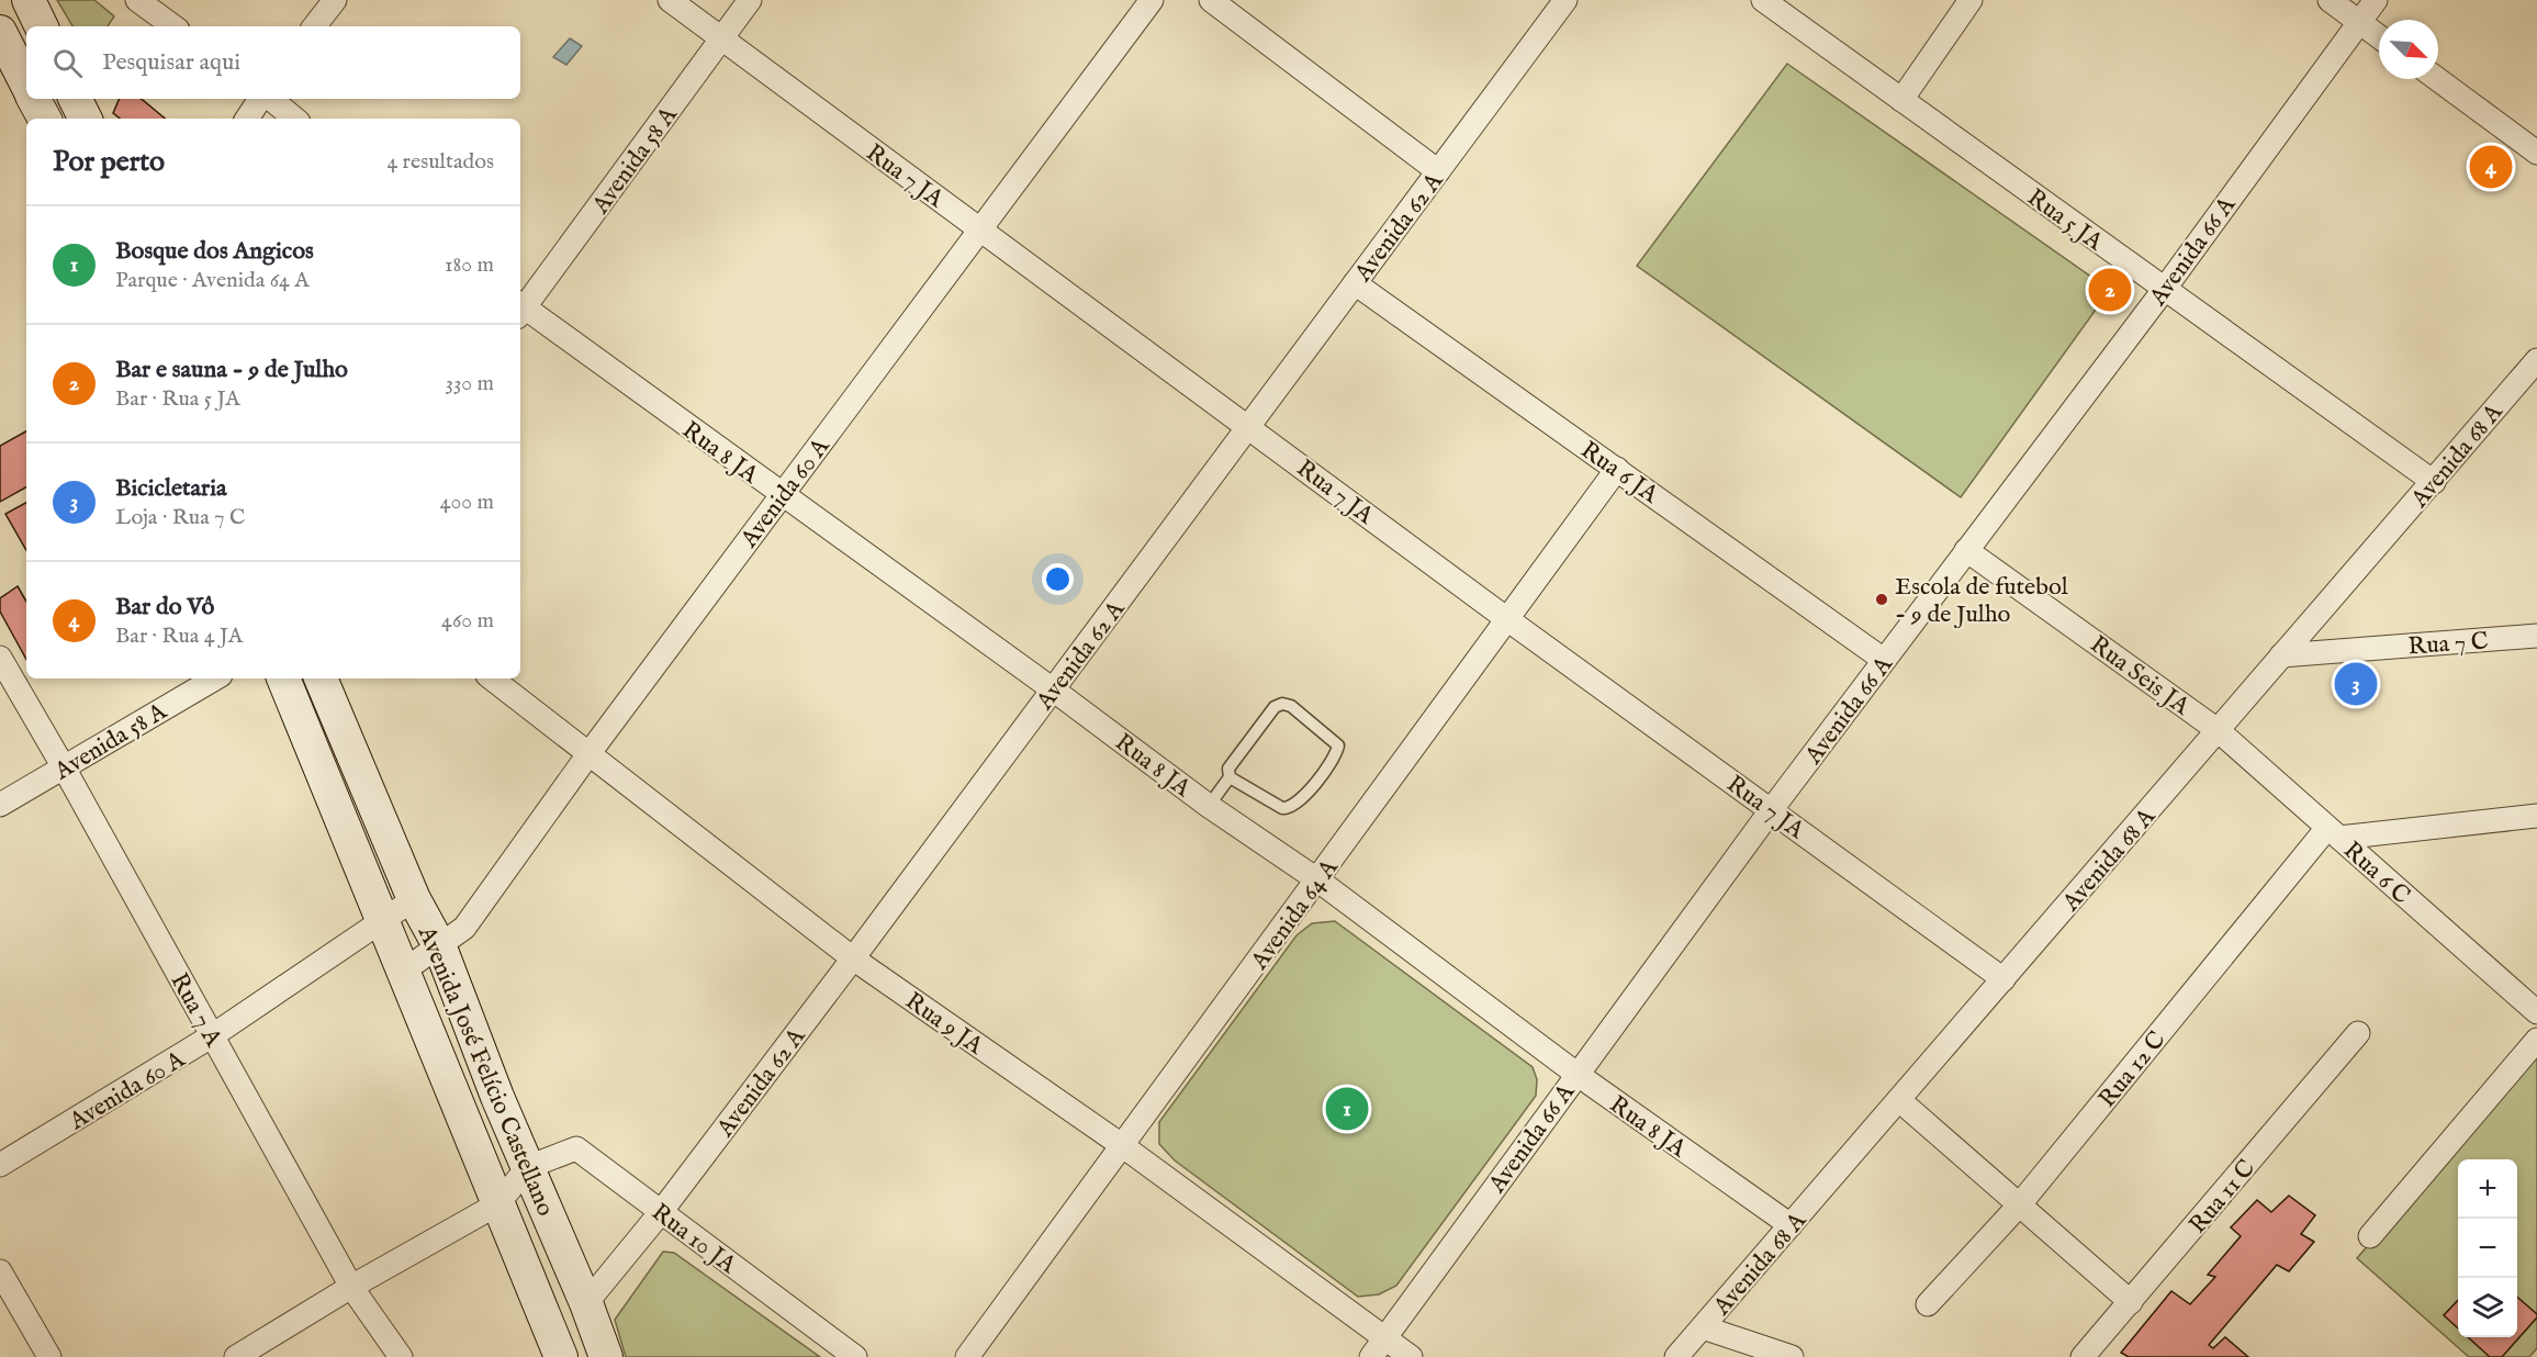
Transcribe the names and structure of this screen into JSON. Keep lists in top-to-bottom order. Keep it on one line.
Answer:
{"streets":{"main road":["Avenida José Felício Castellano"],"street":["Avenida 58 A","Rua 7 JA","Rua 5 JA","Avenida 62 A","Avenida 66 A","Rua 8 JA","Avenida 68 A","Rua 6 JA","Avenida 60 A","Rua 7 C","Rua Seis JA","Rua 6 C","Avenida 64 A","Rua 7 A","Rua 9 JA","Rua 12 C","Rua 11 C","Rua 10 JA"]},"crossings":[["Avenida 58 A","Rua 7 JA"],["Avenida 58 A","Rua 7 A"],["Rua 7 JA","Avenida 62 A"],["Rua 7 JA","Avenida 66 A"],["Rua 7 JA","Avenida 68 A"],["Rua 7 JA","Avenida 60 A"],["Rua 7 JA","Avenida 64 A"],["Rua 5 JA","Avenida 66 A"],["Rua 5 JA","Avenida 68 A"],["Avenida 62 A","Rua 8 JA"],["Avenida 62 A","Rua 6 JA"],["Avenida 62 A","Rua 9 JA"],["Avenida 62 A","Avenida José Felício Castellano"],["Avenida 62 A","Rua 10 JA"],["Avenida 66 A","Rua 8 JA"],["Avenida 66 A","Rua 6 JA"],["Avenida 66 A","Rua Seis JA"],["Avenida 66 A","Rua 9 JA"],["Rua 8 JA","Avenida 68 A"],["Rua 8 JA","Avenida 60 A"],["Rua 8 JA","Avenida 64 A"],["Avenida 68 A","Rua 7 C"],["Avenida 68 A","Rua Seis JA"],["Avenida 68 A","Rua 6 C"],["Rua 6 JA","Avenida 64 A"],["Avenida 60 A","Rua 7 A"],["Avenida 60 A","Rua 9 JA"],["Avenida 60 A","Avenida José Felício Castellano"],["Rua Seis JA","Rua 6 C"],["Rua 6 C","Rua 12 C"],["Avenida 64 A","Rua 9 JA"],["Avenida José Felício Castellano","Rua 10 JA"]],"places":["Escola de futebol - 9 de Julho"],"north":"bottom right","page":{"search":"Pesquisar aqui","heading":["Por perto","4 resultados"],"pins":["4","2","3","1"],"list":[{"mark":"1","name":"Bosque dos Angicos","note":"Parque · Avenida 64 A","value":"180 m"},{"mark":"2","name":"Bar e sauna - 9 de Julho","note":"Bar · Rua 5 JA","value":"330 m"},{"mark":"3","name":"Bicicletaria","note":"Loja · Rua 7 C","value":"400 m"},{"mark":"4","name":"Bar do Vô","note":"Bar · Rua 4 JA","value":"460 m"}],"map_buttons":["+","−"]}}
